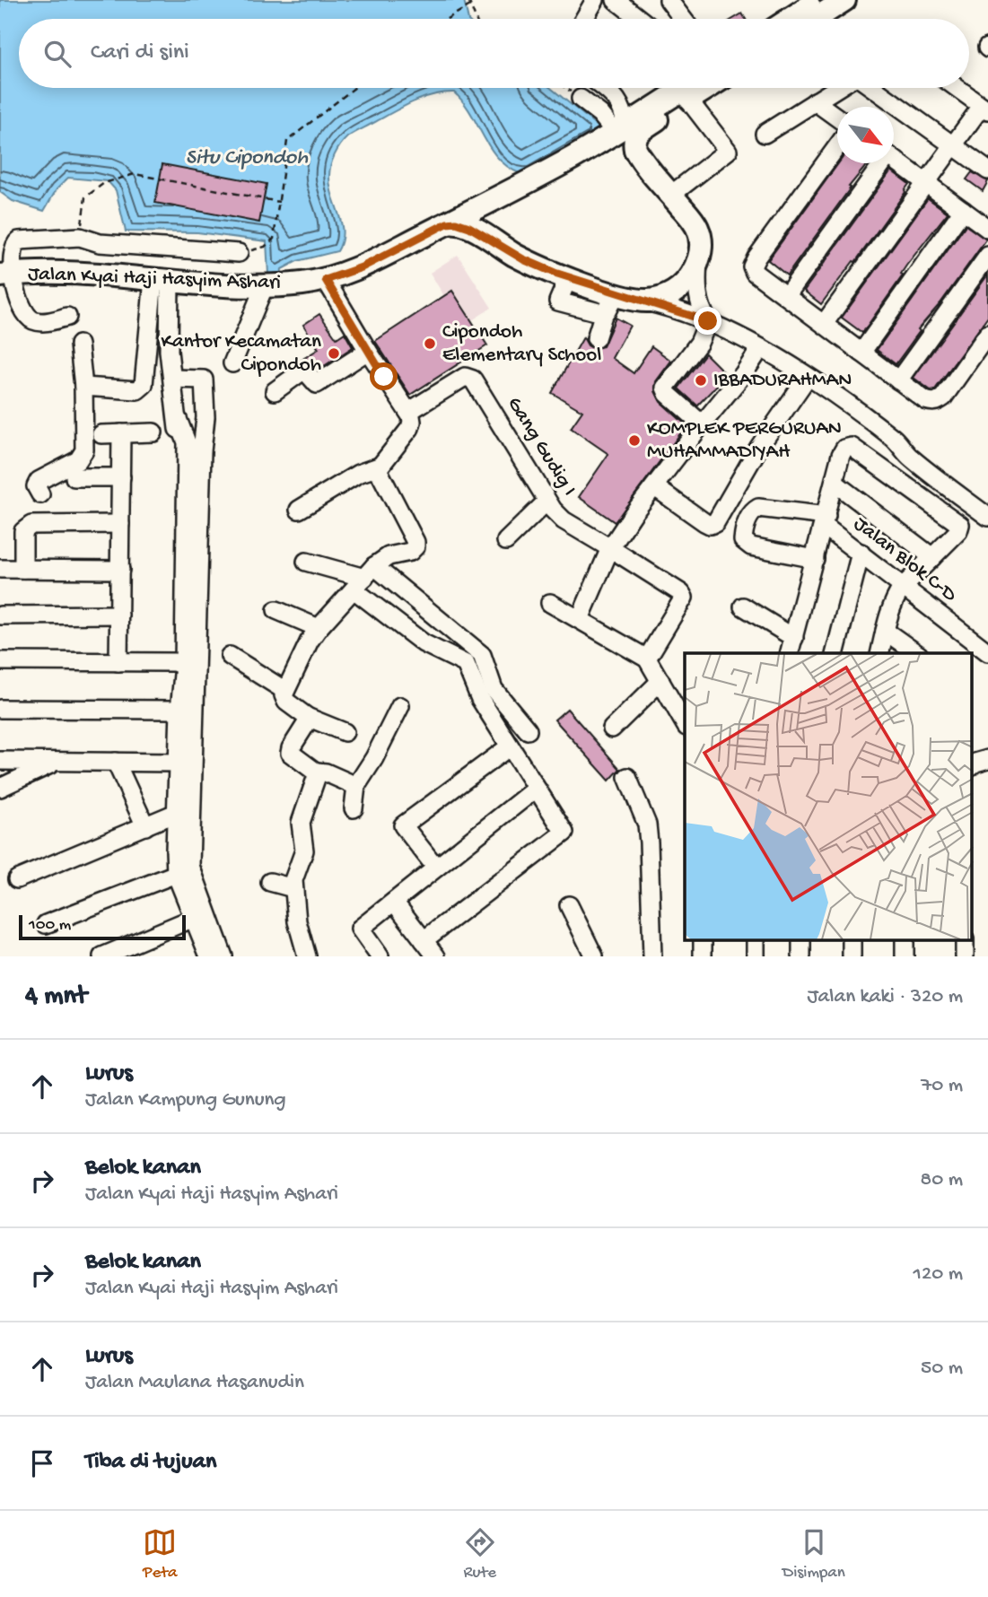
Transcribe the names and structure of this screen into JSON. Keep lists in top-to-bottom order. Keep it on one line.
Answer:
{"streets":{"main road":["Jalan Kyai Haji Hasyim Ashari"],"street":["Gang Gudig I","Jalan Blok C-D"]},"water":["Situ Cipondoh"],"places":["Cipondoh Elementary School","Kantor Kecamatan Cipondoh","IBBADURAHMAN","KOMPLEK PERGURUAN MUHAMMADIYAH"],"scale_bar":"100 m","north":"bottom right","page":{"search":"Cari di sini","scale":"100 m","heading":["4 mnt","Jalan kaki · 320 m"],"list":[["Lurus","Jalan Kampung Gunung","70 m"],["Belok kanan","Jalan Kyai Haji Hasyim Ashari","80 m"],["Belok kanan","Jalan Kyai Haji Hasyim Ashari","120 m"],["Lurus","Jalan Maulana Hasanudin","50 m"],"Tiba di tujuan"],"nav":["Peta","Rute","Disimpan"]}}
